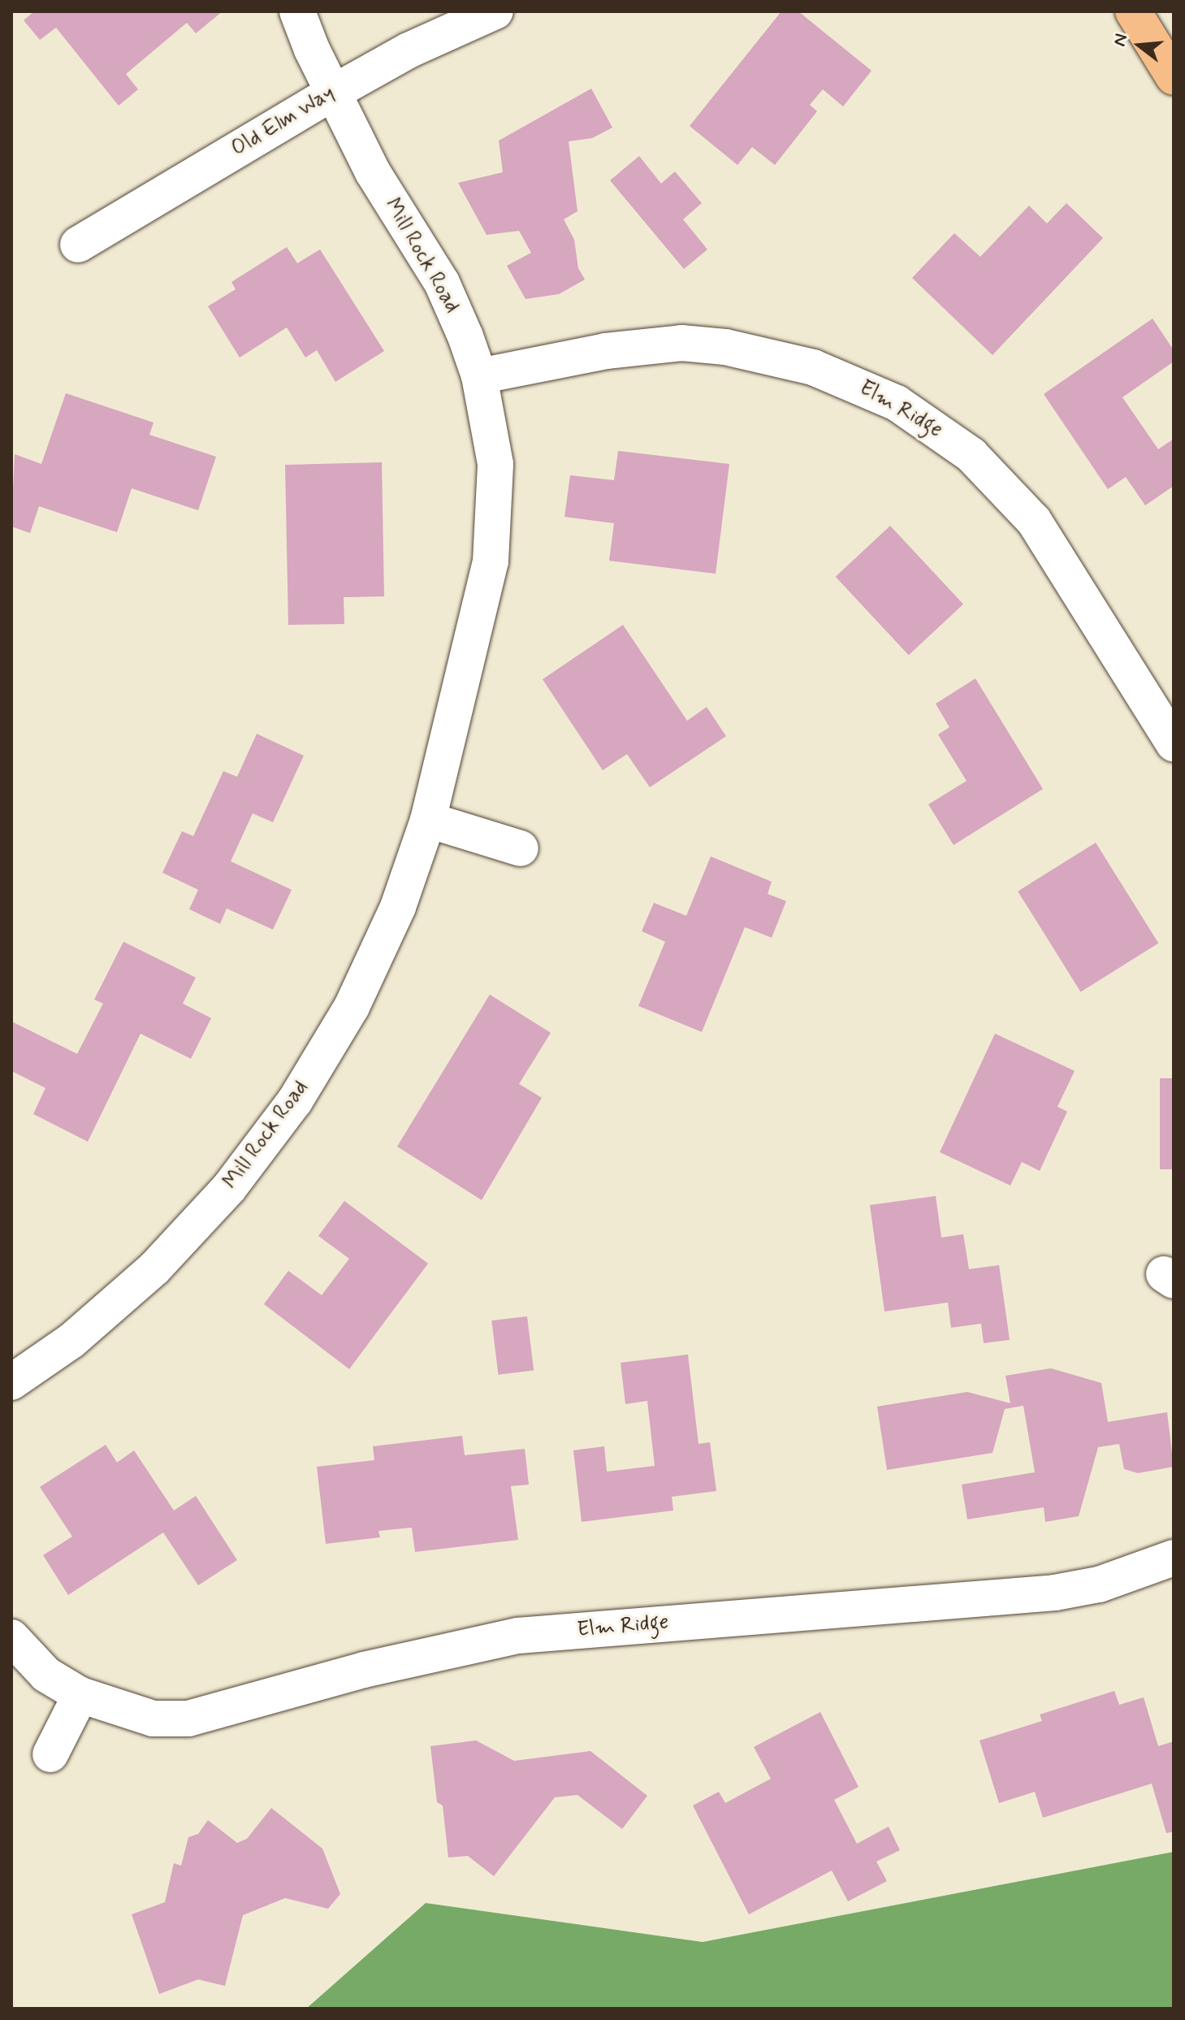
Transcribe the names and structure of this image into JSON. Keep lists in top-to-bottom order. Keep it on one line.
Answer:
{"streets":{"street":["Old Elm Way","Mill Rock Road","Elm Ridge"]},"crossings":[["Old Elm Way","Mill Rock Road"],["Mill Rock Road","Elm Ridge"]],"north":"left"}
